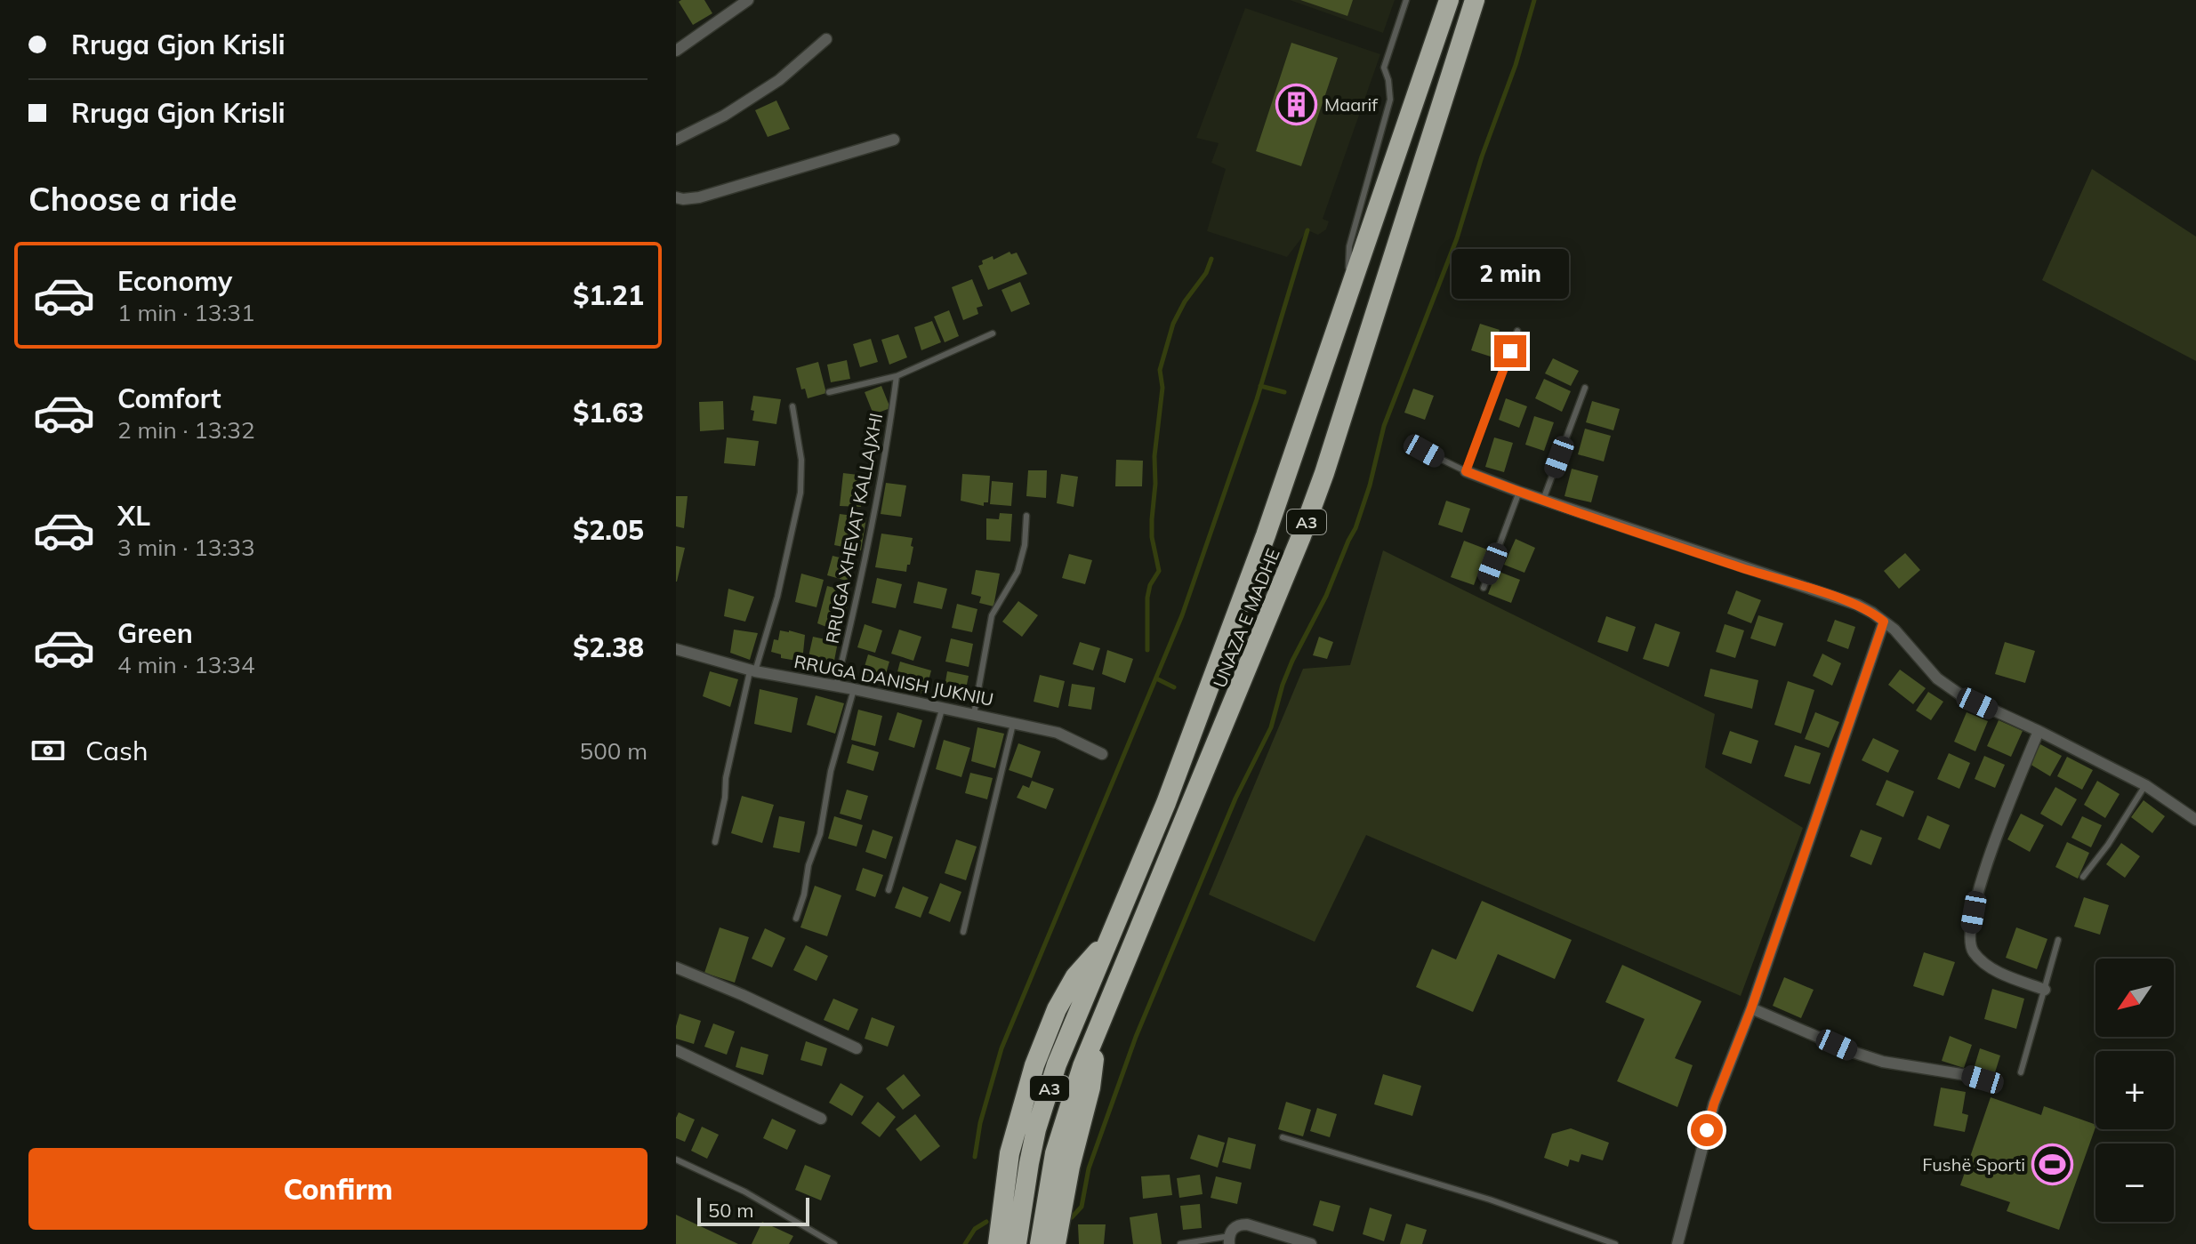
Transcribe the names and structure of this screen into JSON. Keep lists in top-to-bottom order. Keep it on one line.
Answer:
{"streets":{"highway":["A3","UNAZA E MADHE"],"street":["RRUGA DANISH JUKNIU"],"lane":["RRUGA XHEVAT KALLAJXHI"]},"crossings":[["RRUGA XHEVAT KALLAJXHI","RRUGA DANISH JUKNIU"]],"places":{"building":["Maarif"],"sports":["Fushë Sporti"]},"scale_bar":"50 m","north":"bottom left","page":{"banner":["Rruga Gjon Krisli","Rruga Gjon Krisli"],"heading":"Choose a ride","list":[{"name":"Economy","note":"1 min · 13:31","value":"$1.21"},{"name":"Comfort","note":"2 min · 13:32","value":"$1.63"},{"name":"XL","note":"3 min · 13:33","value":"$2.05"},{"name":"Green","note":"4 min · 13:34","value":"$2.38"}],"bubble":"2 min","pay":["Cash","500 m"],"map_buttons":["+","−"],"buttons":"Confirm","scale":"50 m"}}
